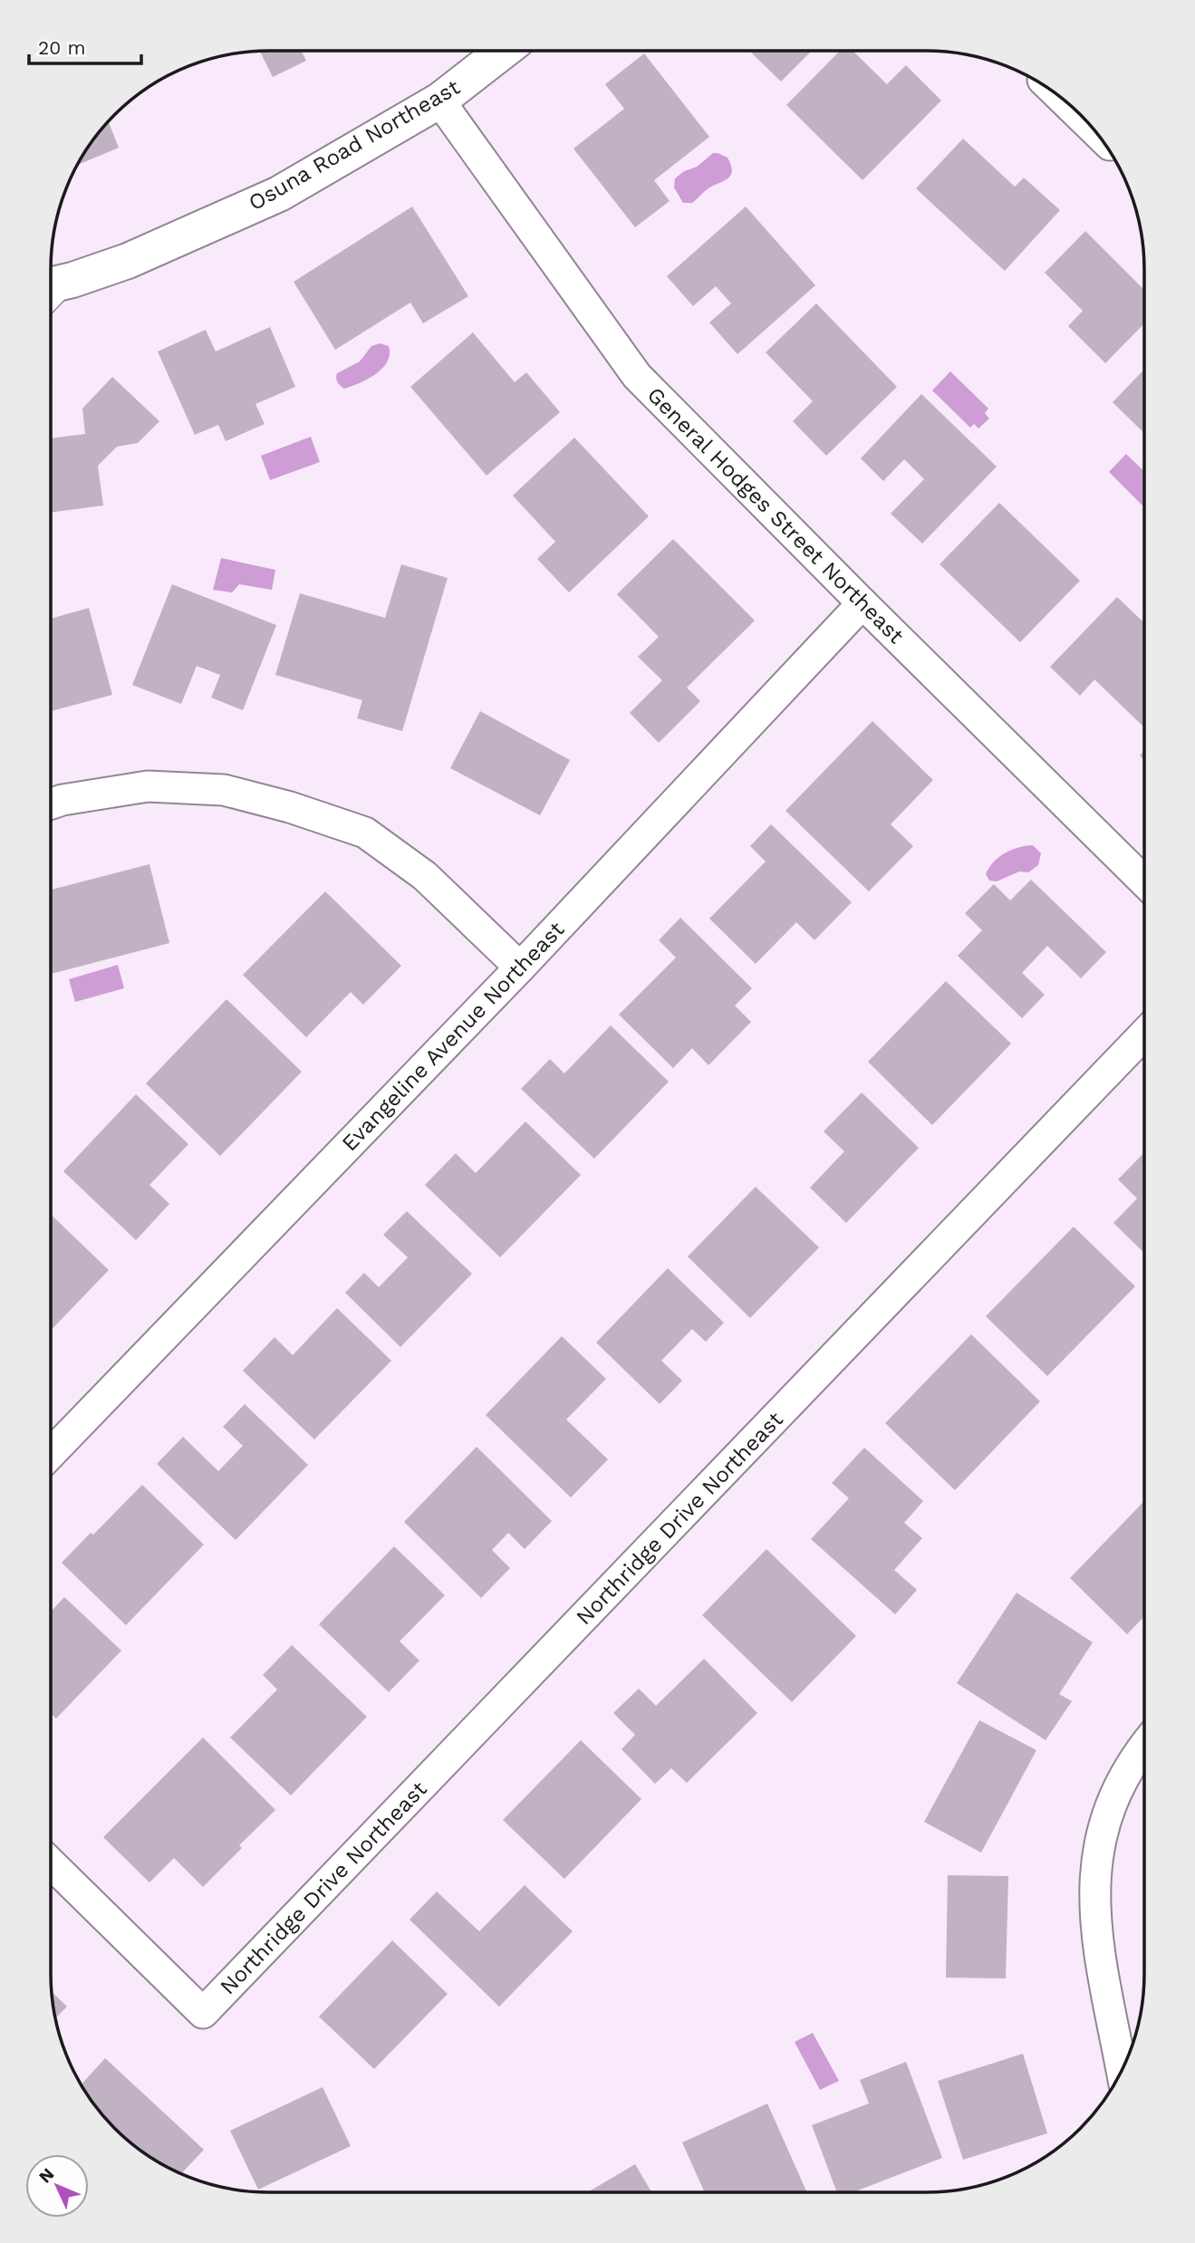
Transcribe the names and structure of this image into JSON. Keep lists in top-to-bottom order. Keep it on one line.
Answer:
{"streets":{"street":["Osuna Road Northeast","General Hodges Street Northeast","Evangeline Avenue Northeast","Northridge Drive Northeast"]},"crossings":[["Osuna Road Northeast","General Hodges Street Northeast"],["General Hodges Street Northeast","Evangeline Avenue Northeast"]],"scale_bar":"20 m","north":"top left"}
